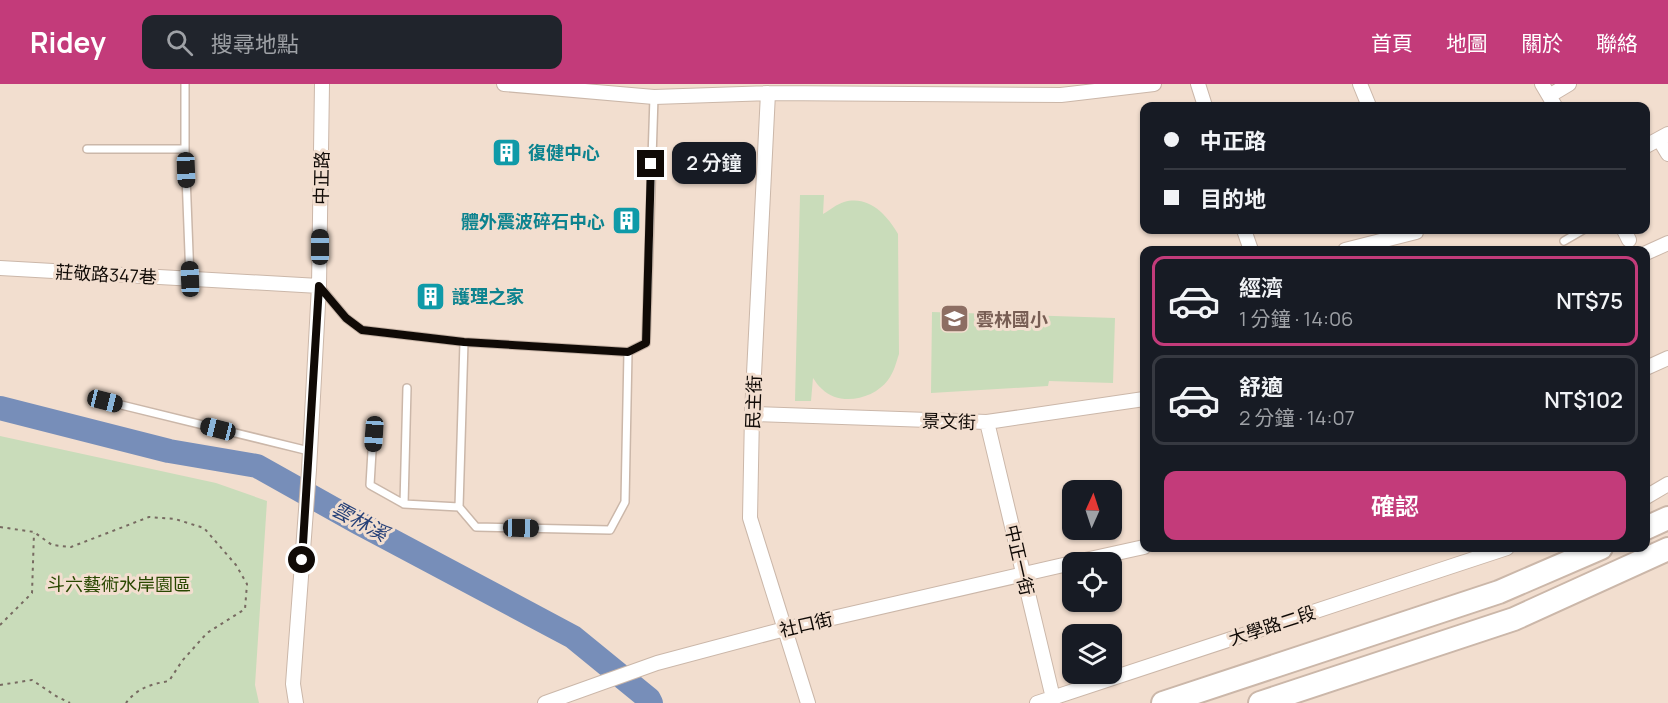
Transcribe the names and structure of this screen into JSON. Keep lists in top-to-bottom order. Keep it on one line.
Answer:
{"streets":{"street":["中正路","莊敬路347巷","民主街","景文街","中正一街","社口街","大學路二段"]},"crossings":[["中正路","莊敬路347巷"],["民主街","景文街"],["民主街","社口街"],["景文街","中正一街"],["中正一街","社口街"],["中正一街","大學路二段"]],"water":["雲林溪"],"parks":["斗六藝術水岸園區"],"places":{"building":["復健中心","體外震波碎石中心","護理之家"],"school or university":["雲林國小"]},"north":"top","page":{"header":"Ridey","search":"搜尋地點","nav":["首頁","地圖","關於","聯絡"],"banner":["中正路","目的地"],"bubble":"2 分鐘","list":[{"name":"經濟","note":"1 分鐘 · 14:06","value":"NT$75"},{"name":"舒適","note":"2 分鐘 · 14:07","value":"NT$102"}],"buttons":"確認"}}
